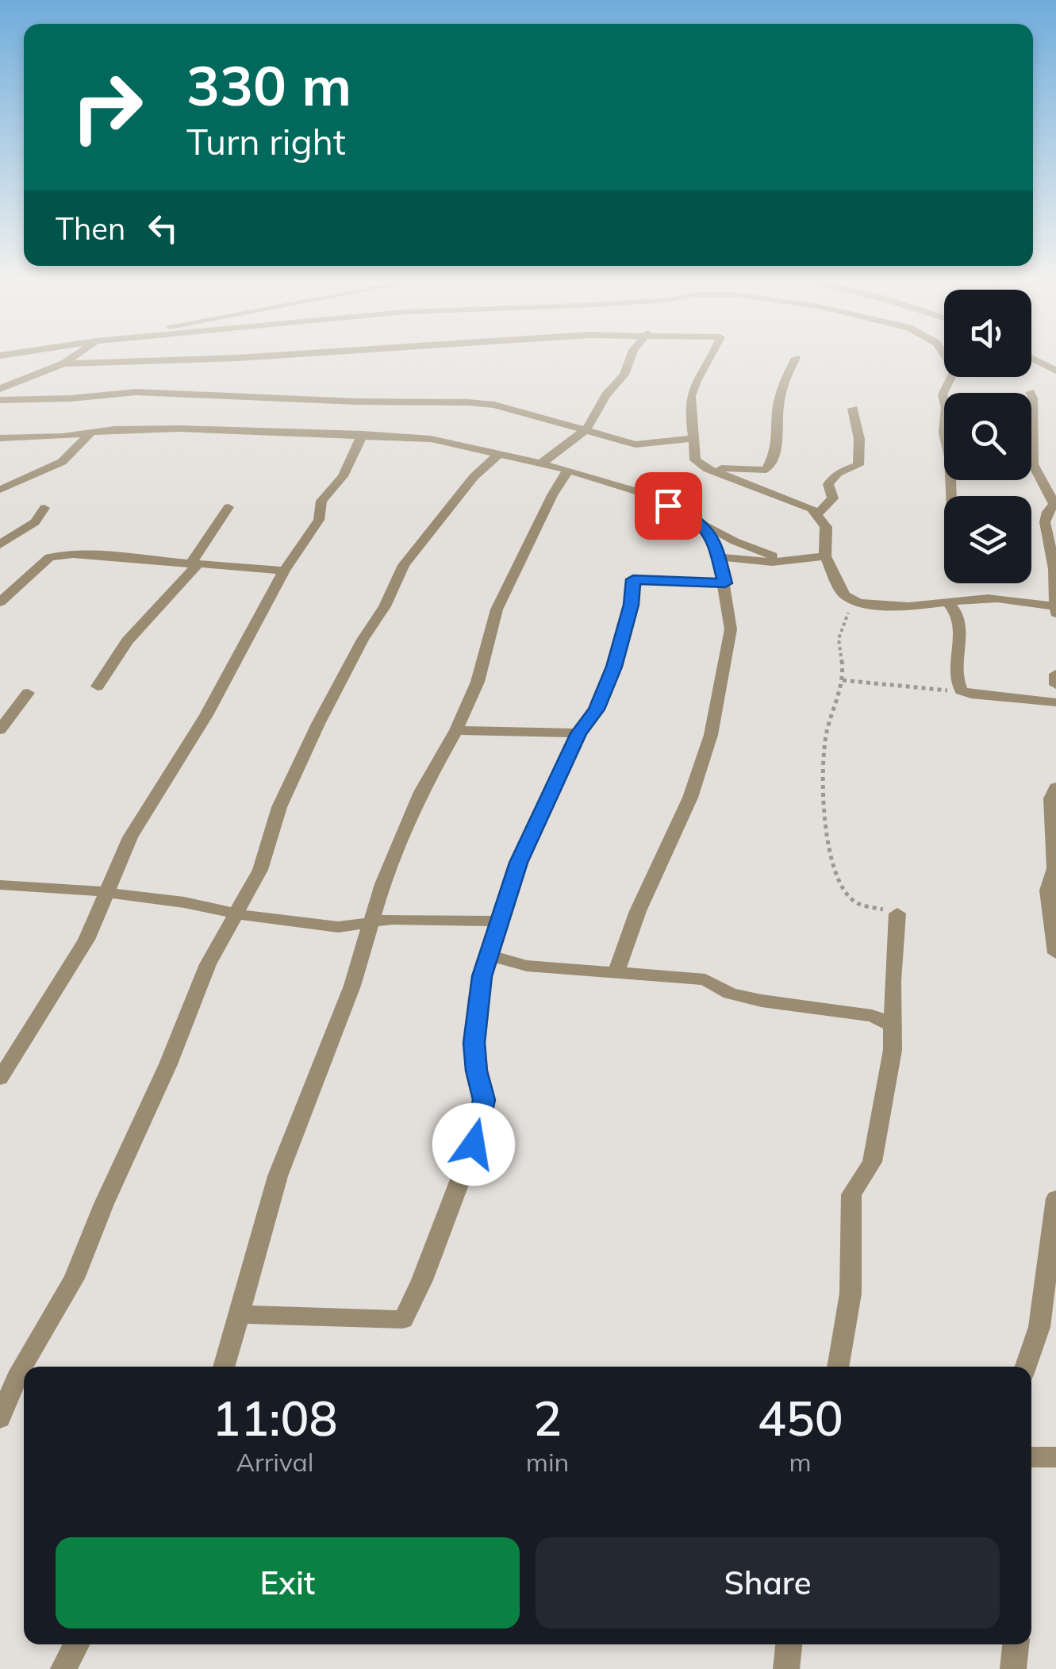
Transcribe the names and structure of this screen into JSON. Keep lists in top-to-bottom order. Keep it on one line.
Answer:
{"page":{"turn":["330 m","Turn right"],"then":"Then","eta":["11:08","Arrival","2","min","450","m"],"buttons":["Exit","Share"]}}
